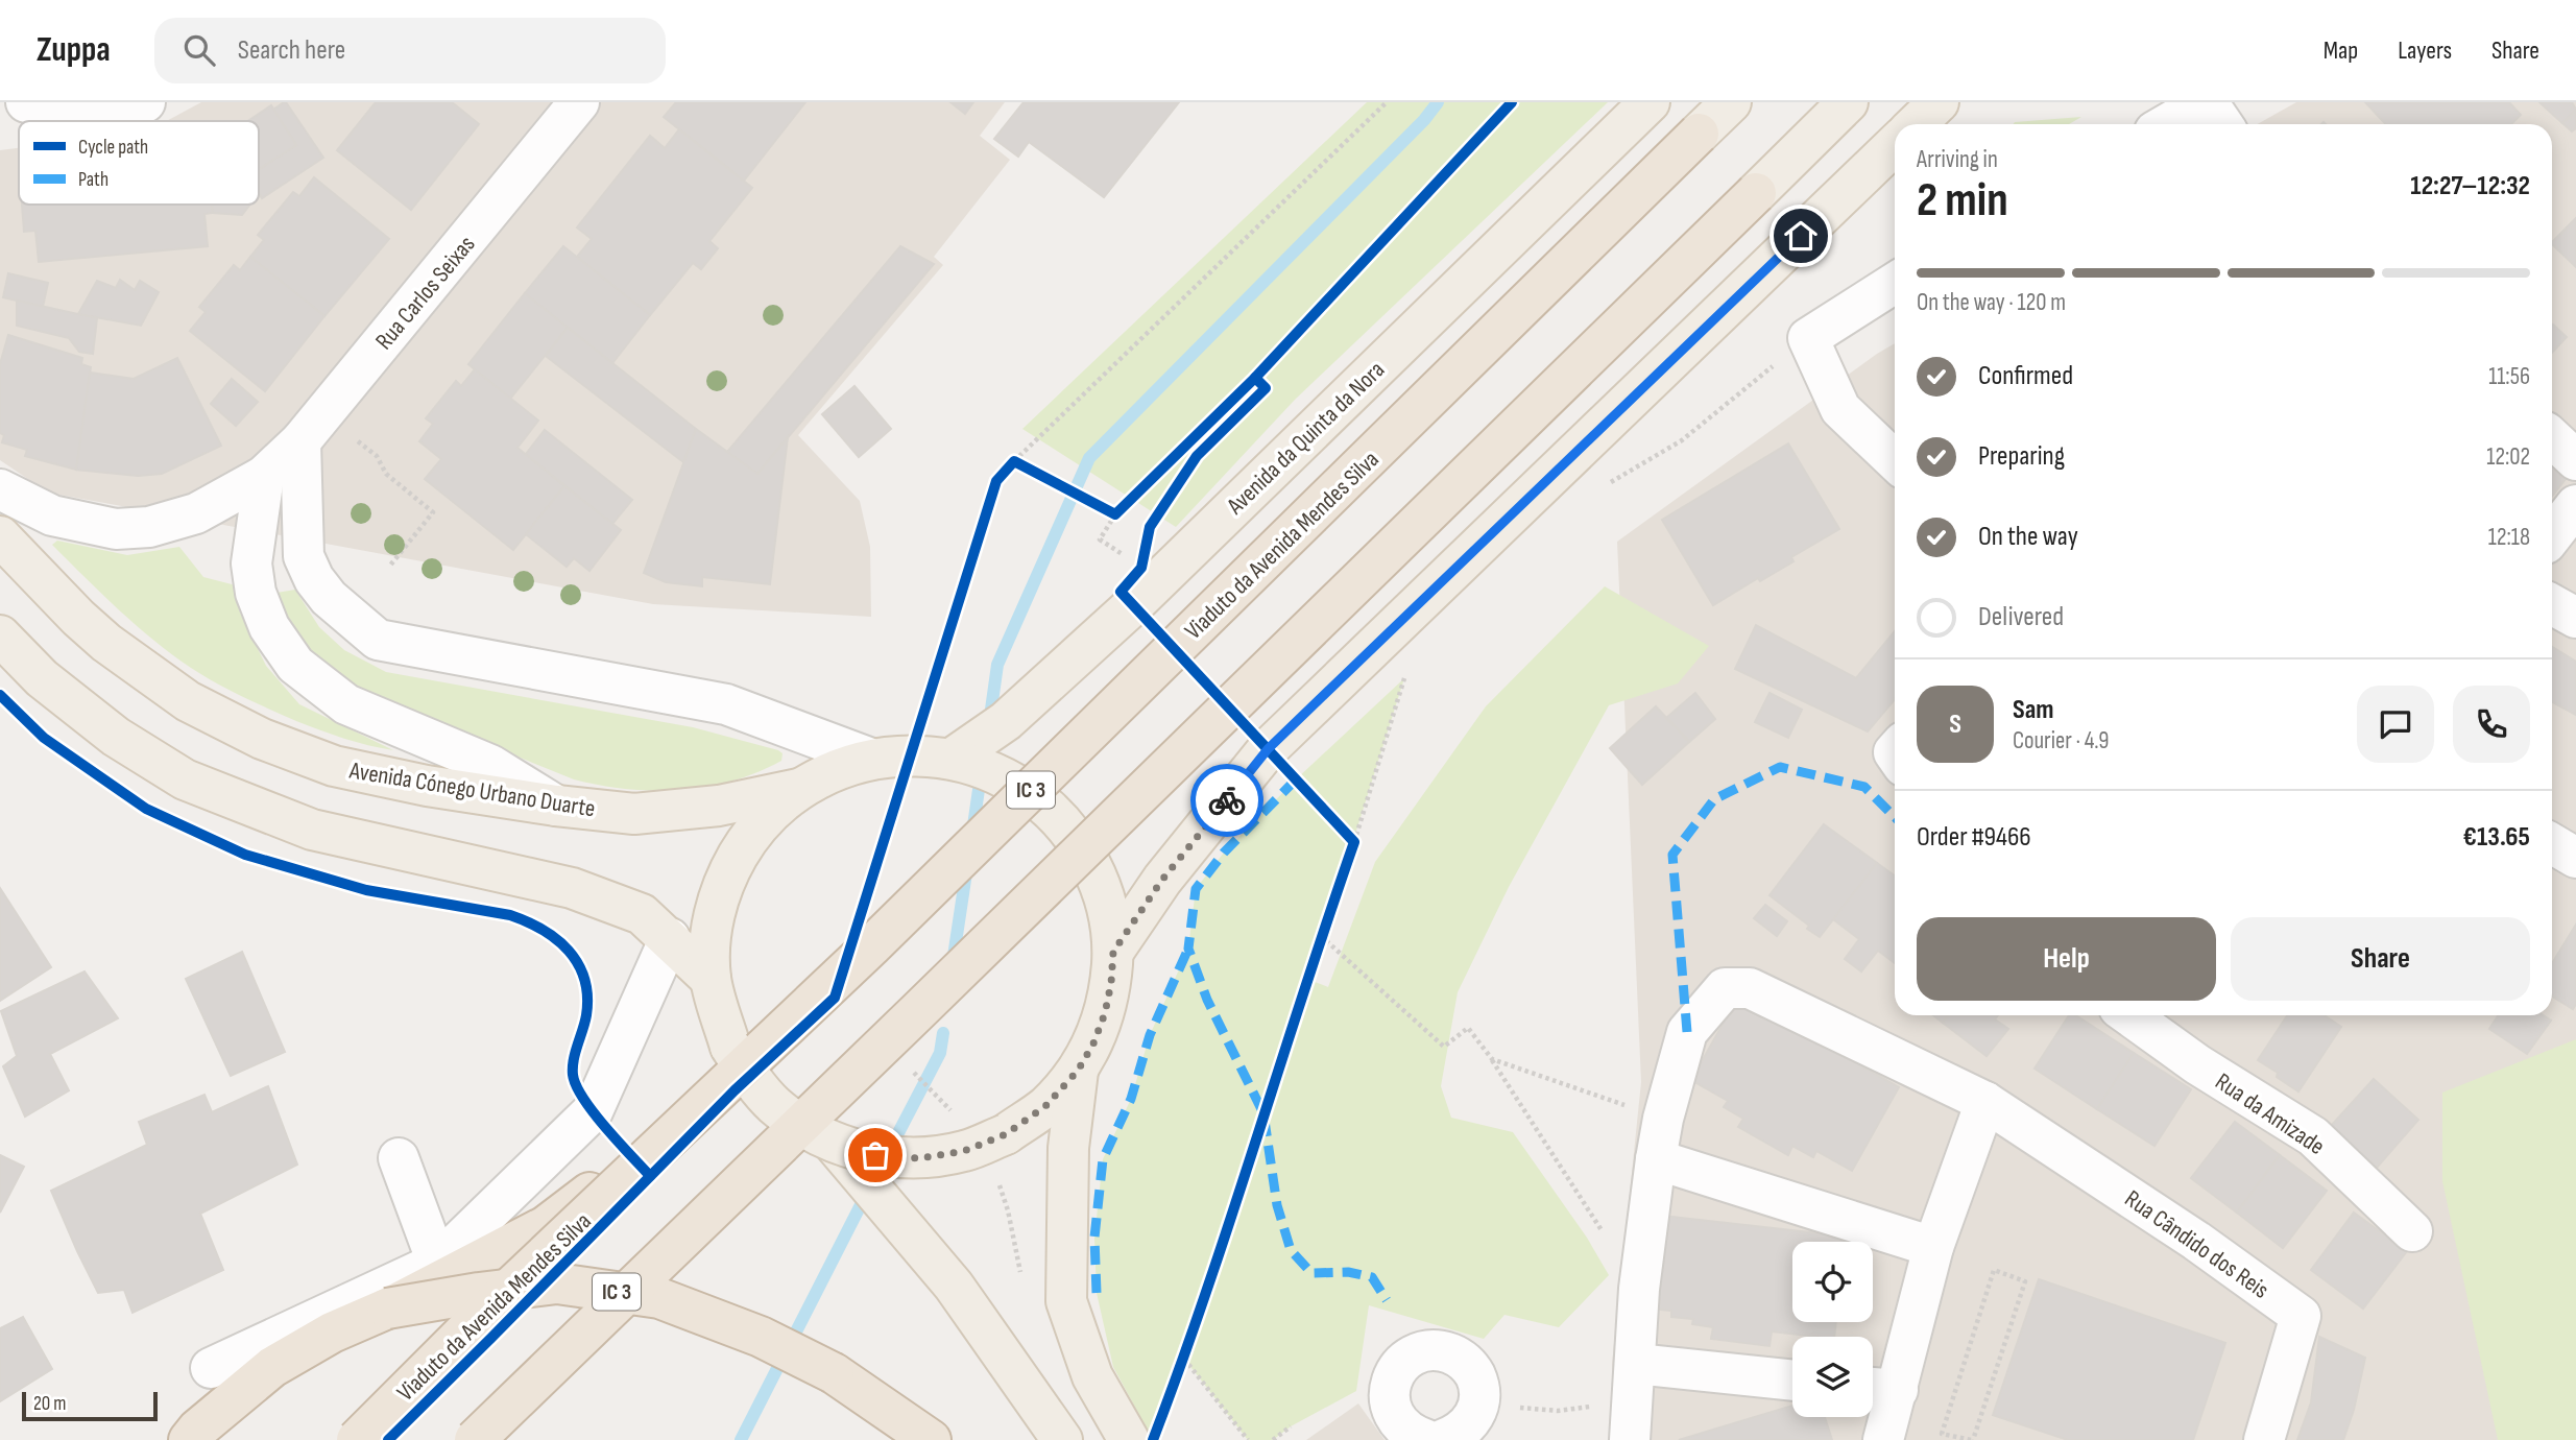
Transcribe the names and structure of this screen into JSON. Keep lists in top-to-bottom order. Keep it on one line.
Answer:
{"streets":{"highway":["Viaduto da Avenida Mendes Silva","IC 3"],"main road":["Avenida da Quinta da Nora","Avenida Cónego Urbano Duarte"],"street":["Rua Carlos Seixas","Rua da Amizade","Rua Cândido dos Reis"]},"legend":["Cycle path","Path"],"scale_bar":"20 m","page":{"header":"Zuppa","search":"Search here","nav":["Map","Layers","Share"],"heading":["2 min","Arriving in","12:27–12:32"],"panel":["Sam","Courier · 4.9","Order #9466","€13.65"],"bar":"On the way · 120 m","list":[["Confirmed","11:56"],["Preparing","12:02"],["On the way","12:18"],"Delivered"],"round":"S","buttons":["Help","Share"],"scale":"20 m"}}
